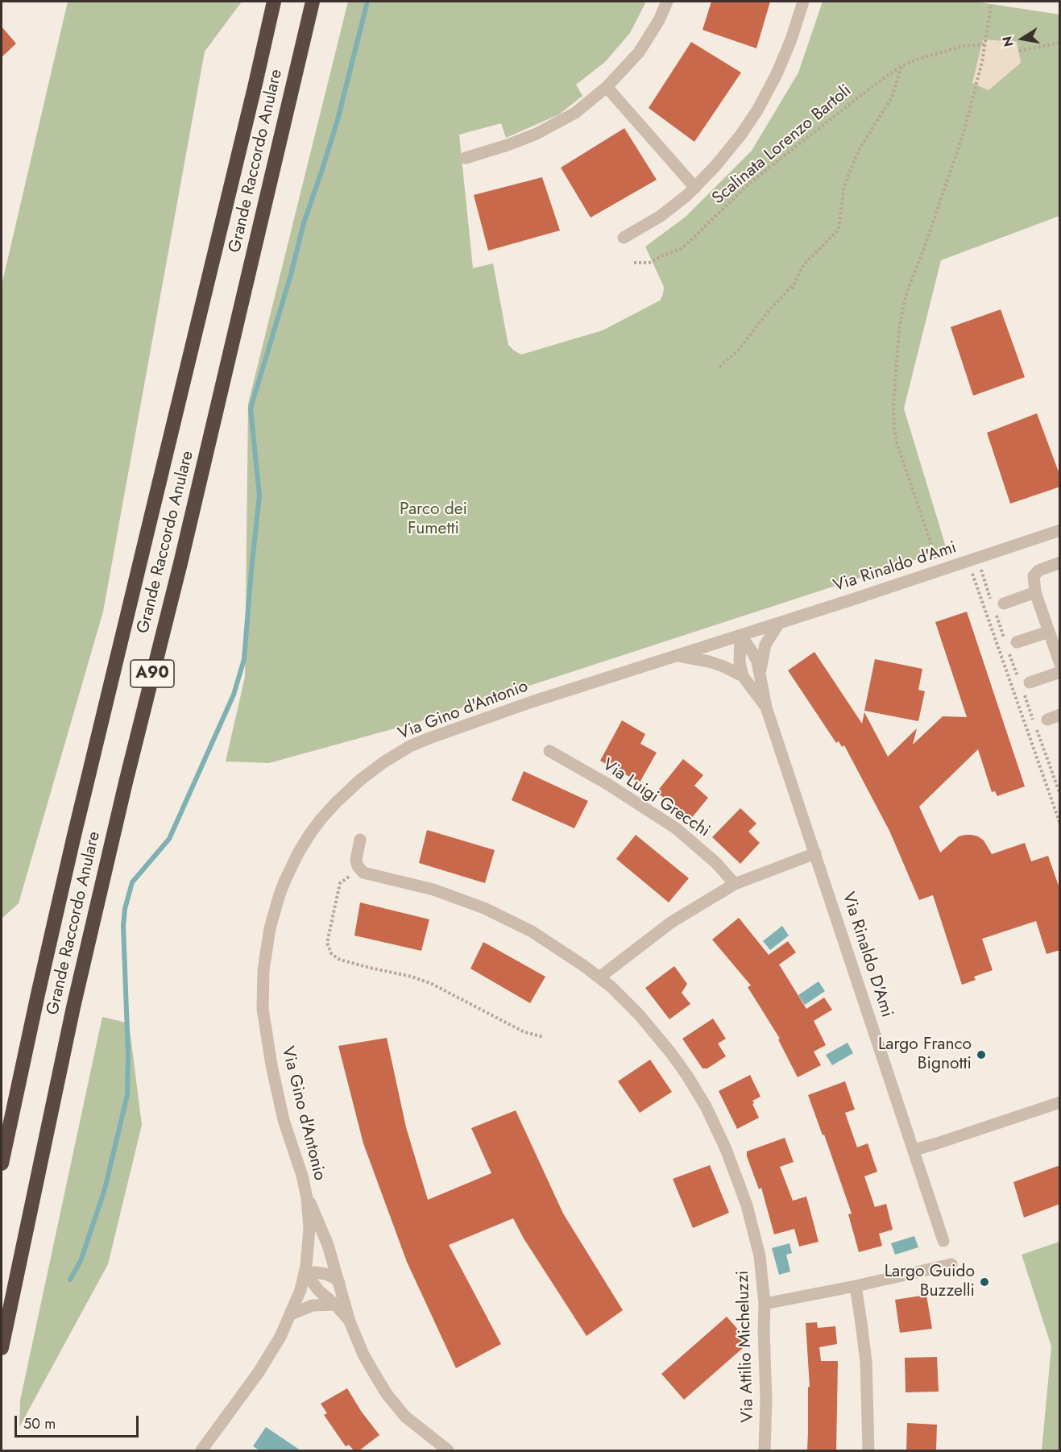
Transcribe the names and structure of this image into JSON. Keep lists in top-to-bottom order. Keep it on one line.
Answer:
{"streets":{"highway":["Grande Raccordo Anulare","A90"],"street":["Via Rinaldo d'Ami","Via Gino d'Antonio","Via Luigi Grecchi","Via Rinaldo D'Ami","Via Attilio Micheluzzi"],"path":["Scalinata Lorenzo Bartoli"]},"crossings":[["Via Rinaldo d'Ami","Via Gino d'Antonio"],["Via Rinaldo d'Ami","Via Rinaldo D'Ami"],["Via Gino d'Antonio","Via Rinaldo D'Ami"]],"parks":["Parco dei Fumetti"],"places":["Largo Franco Bignotti","Largo Guido Buzzelli"],"scale_bar":"50 m","north":"left"}
